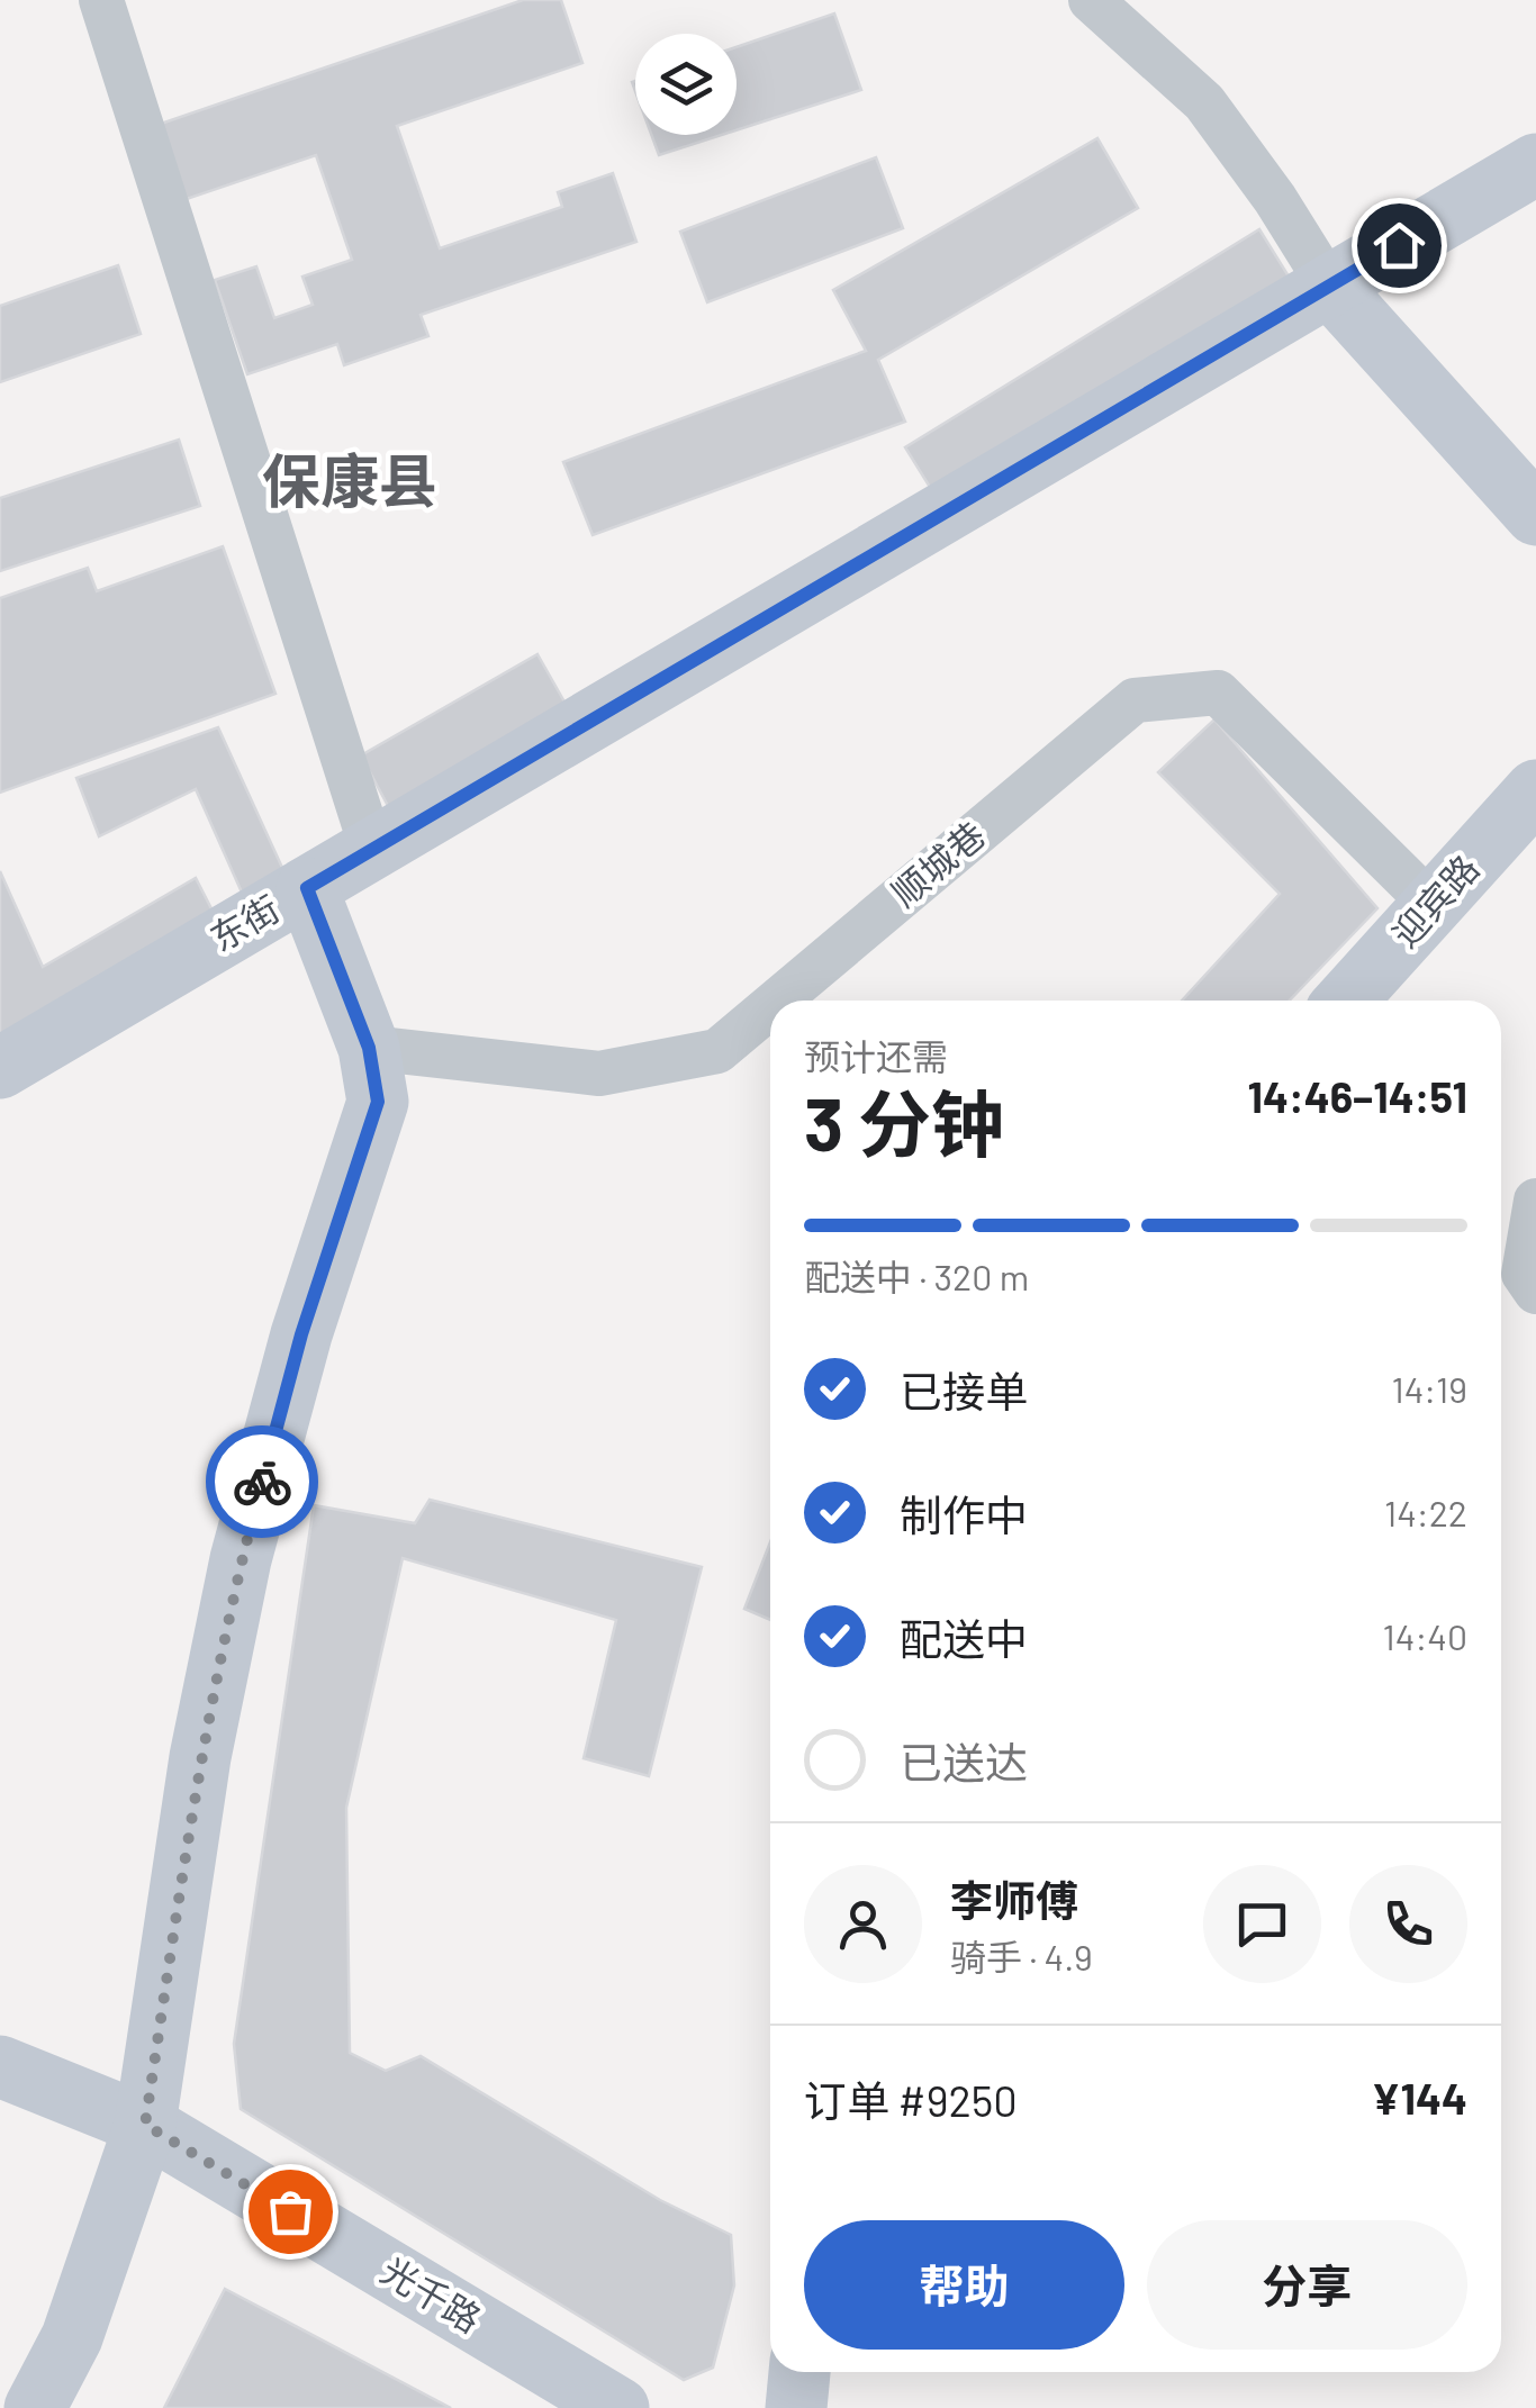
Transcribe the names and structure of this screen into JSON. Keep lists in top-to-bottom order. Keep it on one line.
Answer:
{"streets":{"street":["顺城巷","迎宾路","东街","光千路"]},"crossings":[["顺城巷","迎宾路"]],"districts":["保康县"],"page":{"heading":["3 分钟","预计还需","14:46–14:51"],"panel":["李师傅","骑手 · 4.9","订单 #9250","¥144"],"bar":"配送中 · 320 m","list":[["已接单","14:19"],["制作中","14:22"],["配送中","14:40"],"已送达"],"buttons":["帮助","分享"]}}
